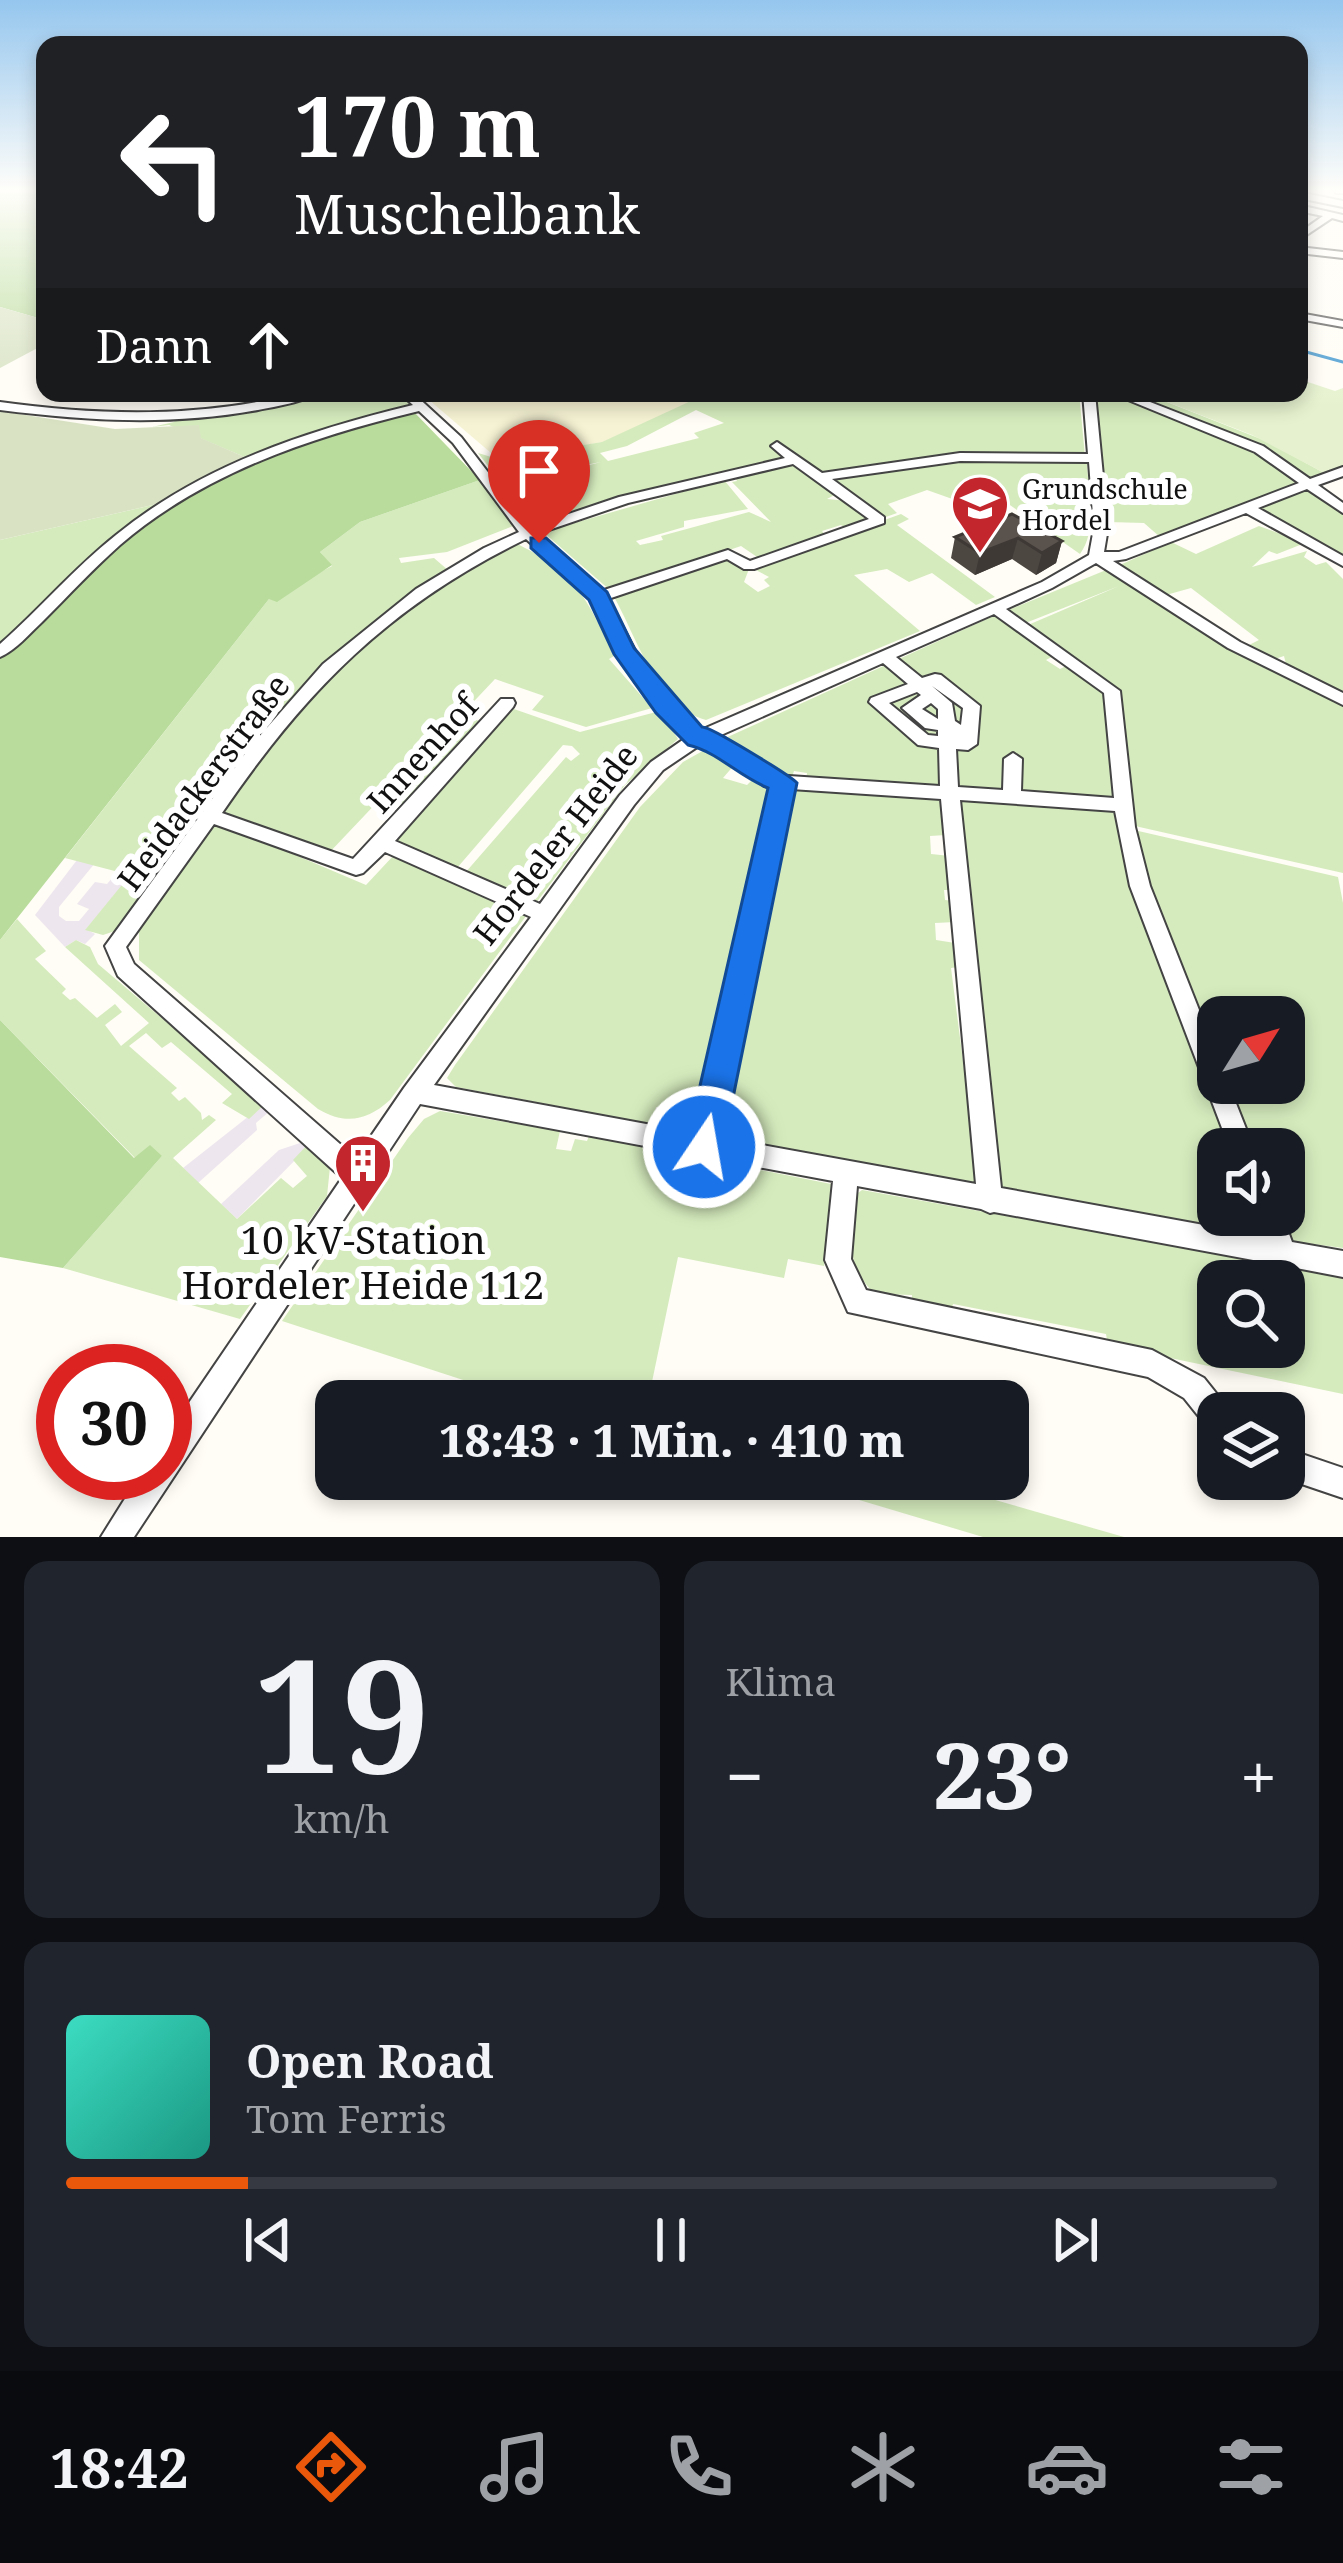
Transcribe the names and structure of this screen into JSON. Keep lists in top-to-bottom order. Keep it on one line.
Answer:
{"streets":{"street":["Innenhof","Heidackerstraße","Hordeler Heide"]},"crossings":[["Innenhof","Heidackerstraße"],["Innenhof","Hordeler Heide"],["Heidackerstraße","Hordeler Heide"]],"places":{"school or university":["Grundschule Hordel"],"building":["10 kV-Station Hordeler Heide 112"]},"north":"top right","page":{"turn":["170 m","Muschelbank"],"then":"Dann","limit":"30","trip":"18:43 · 1 Min. · 410 m","tile":[["19","km/h"],"Klima"],"heat":["−","23°","+"],"song":["Open Road","Tom Ferris"],"tabs":"18:42"}}
